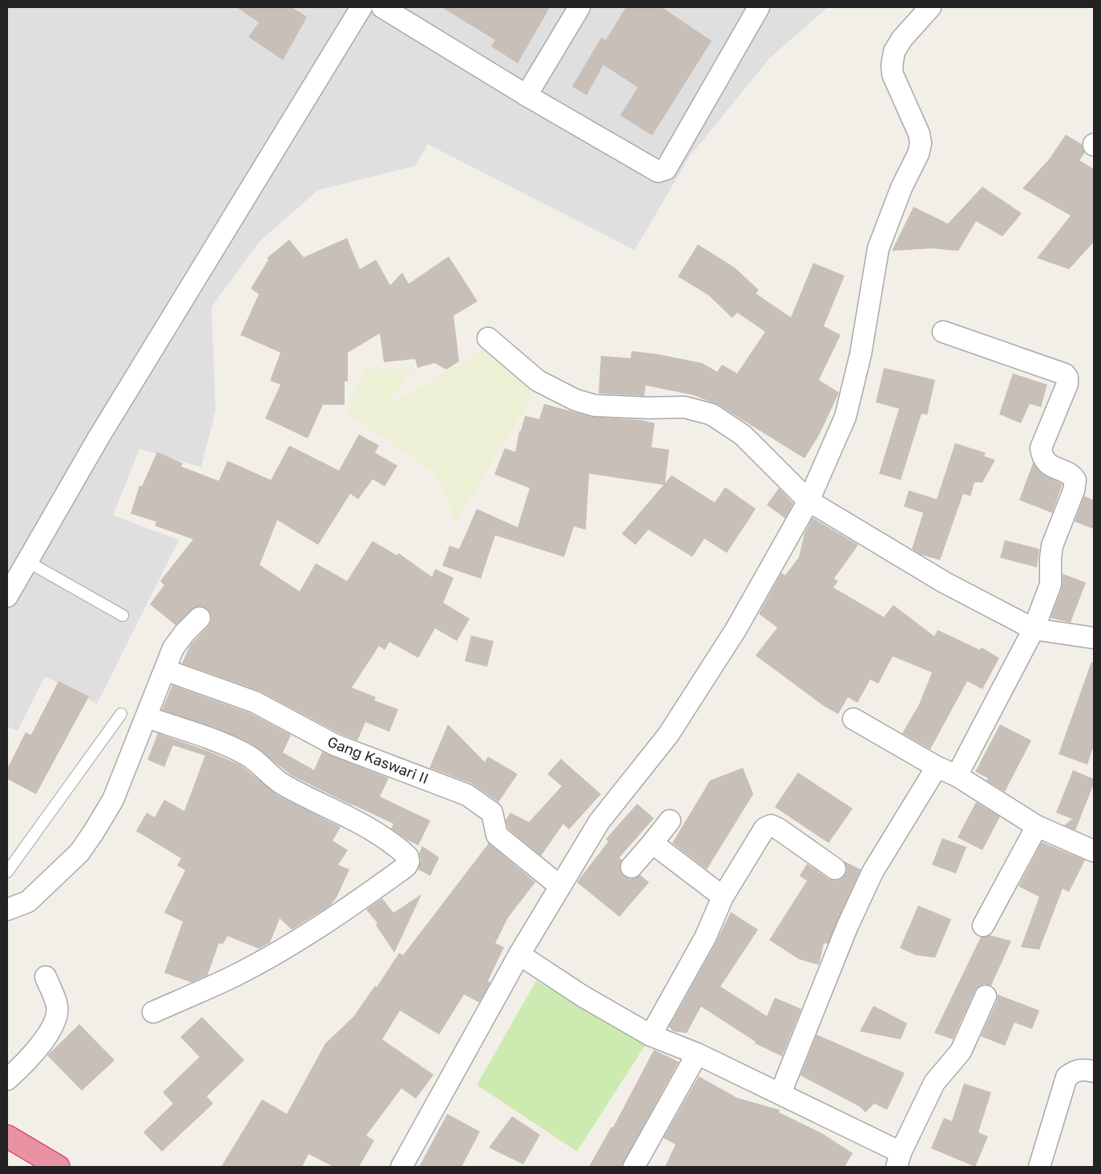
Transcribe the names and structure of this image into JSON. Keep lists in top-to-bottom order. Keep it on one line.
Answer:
{"streets":{"street":["Gang Kaswari II"]}}
